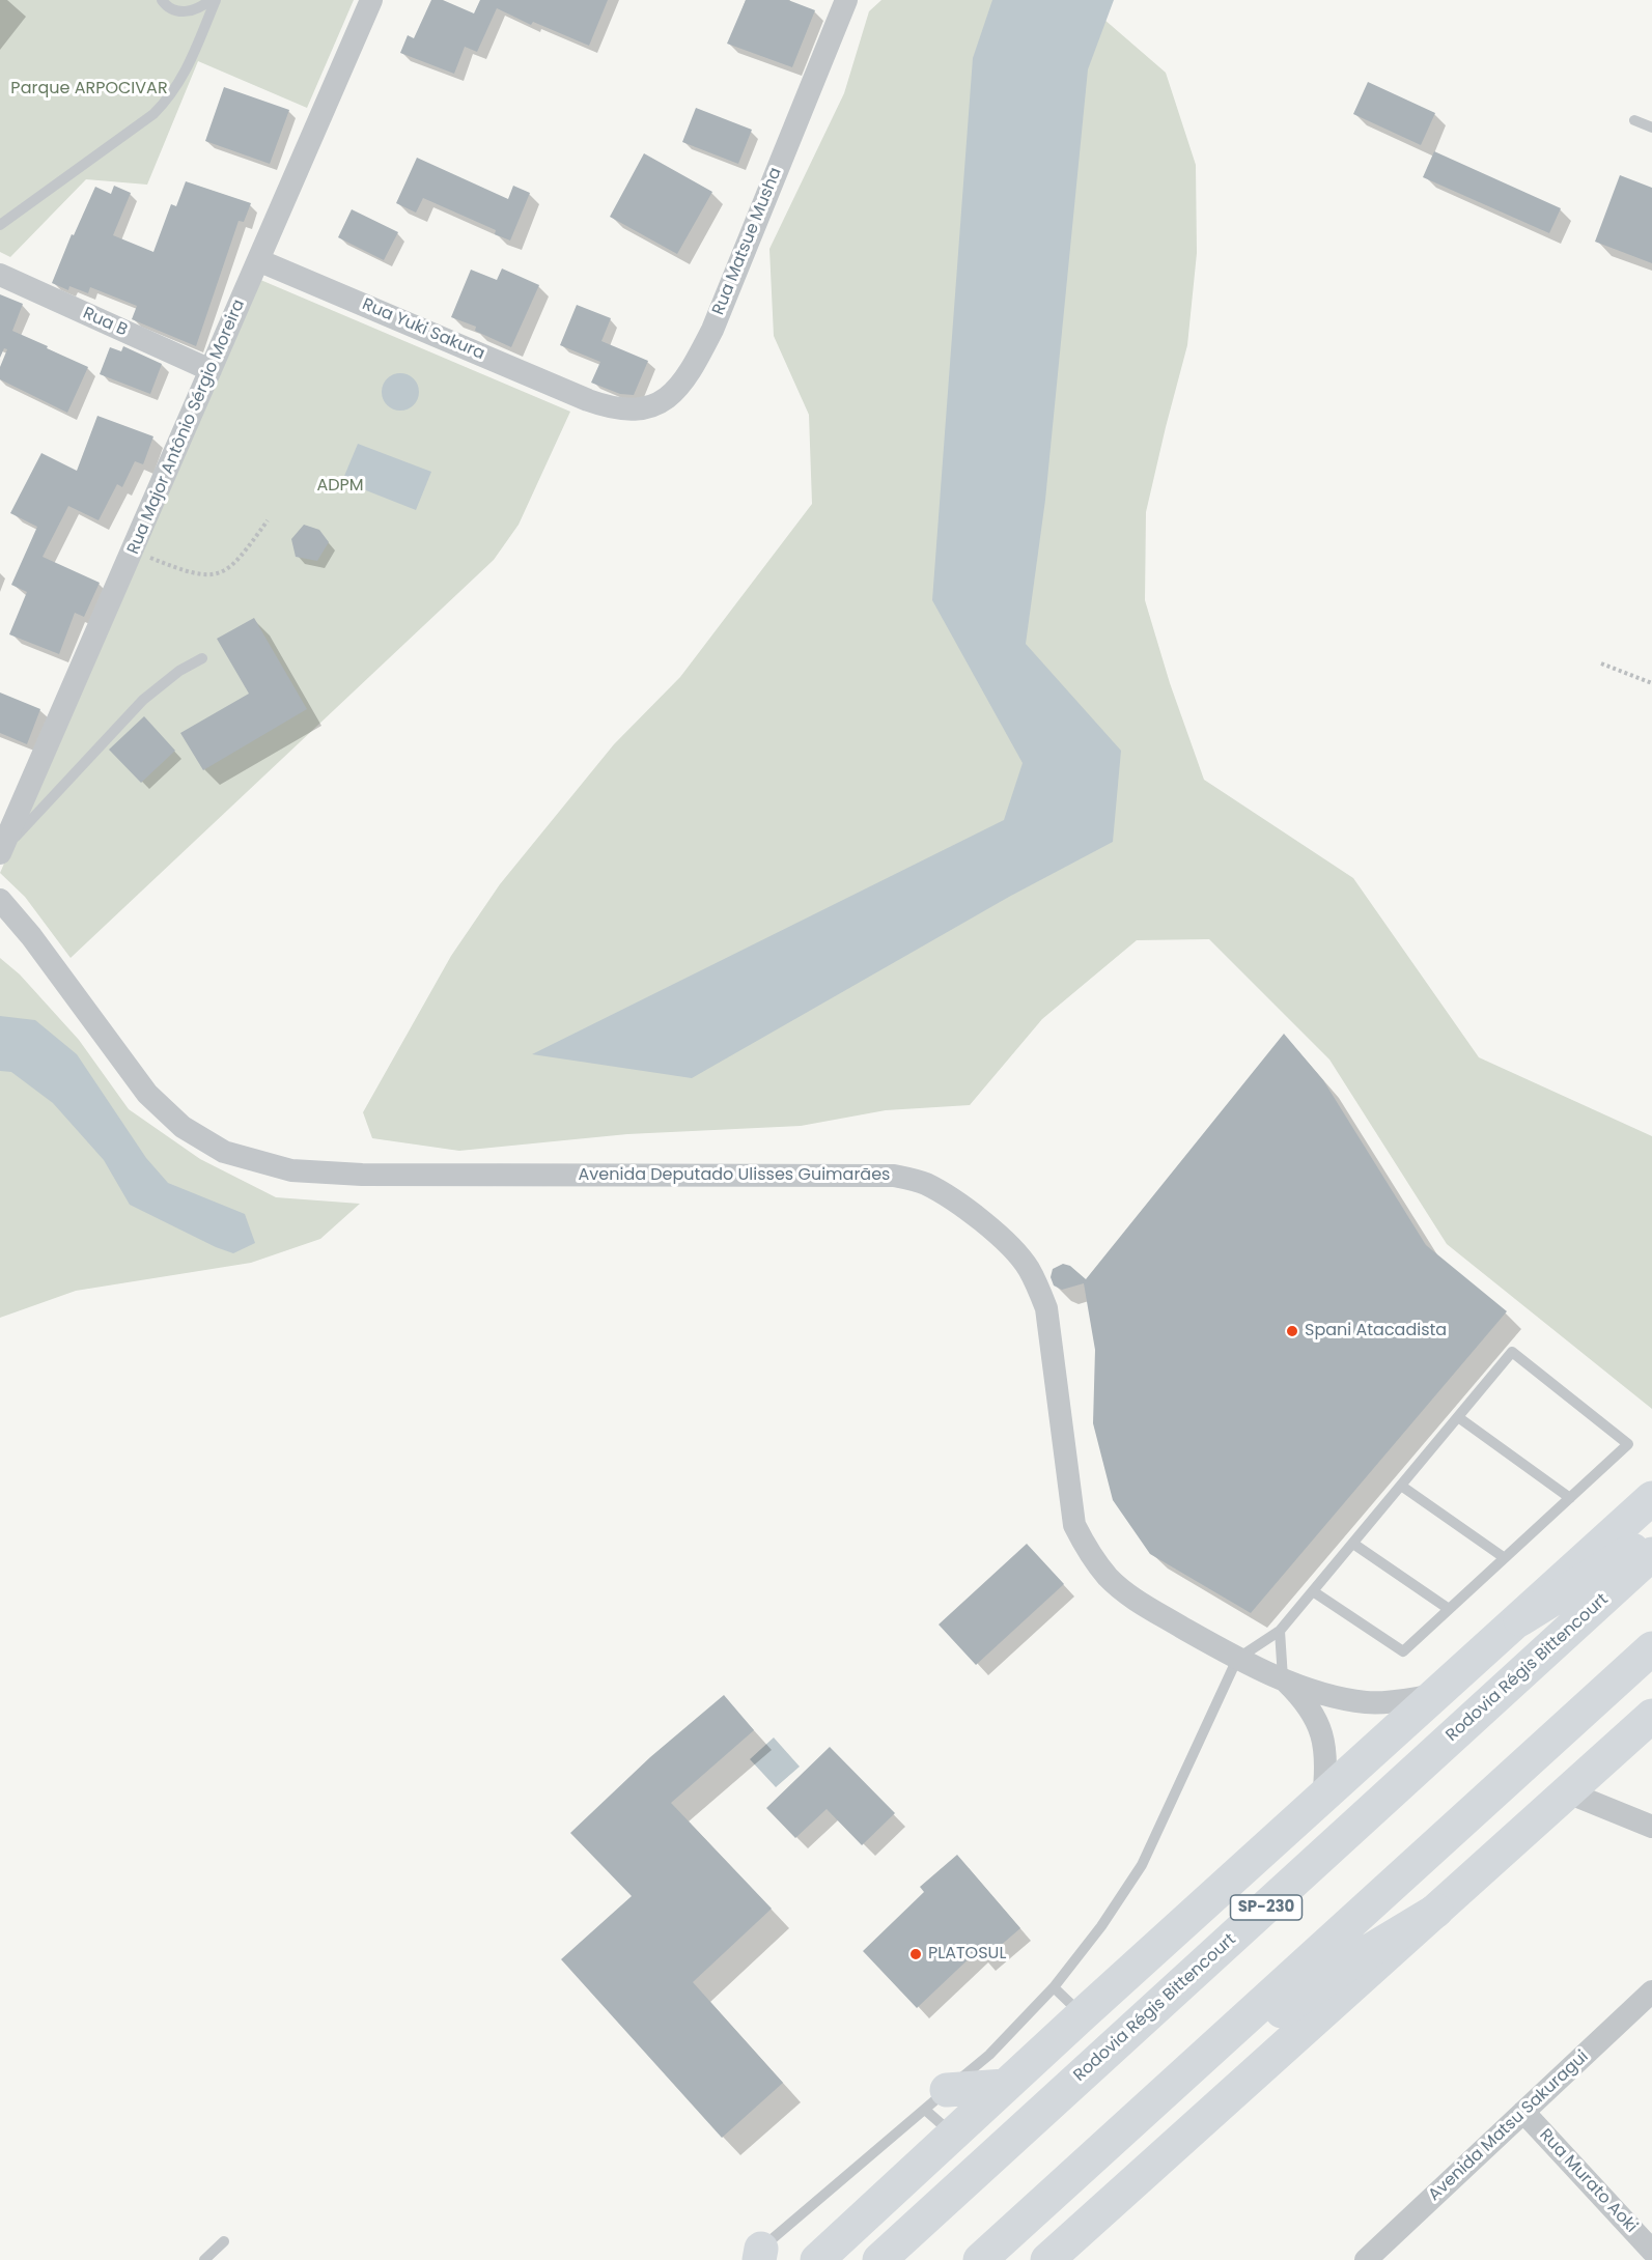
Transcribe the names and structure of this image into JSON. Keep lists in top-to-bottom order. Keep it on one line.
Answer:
{"streets":{"main road":["Rodovia Régis Bittencourt","SP-230"],"street":["Rua Matsue Musha","Rua B","Rua Yuki Sakura","Rua Major Antônio Sérgio Moreira","Avenida Deputado Ulisses Guimarães","Avenida Matsu Sakuragui","Rua Murato Aoki"]},"crossings":[["Rua Matsue Musha","Rua Yuki Sakura"],["Rua B","Rua Major Antônio Sérgio Moreira"],["Rua Yuki Sakura","Rua Major Antônio Sérgio Moreira"],["Avenida Matsu Sakuragui","Rua Murato Aoki"]],"parks":["Parque ARPOCIVAR","ADPM"],"places":["Spani Atacadista","PLATOSUL"]}
